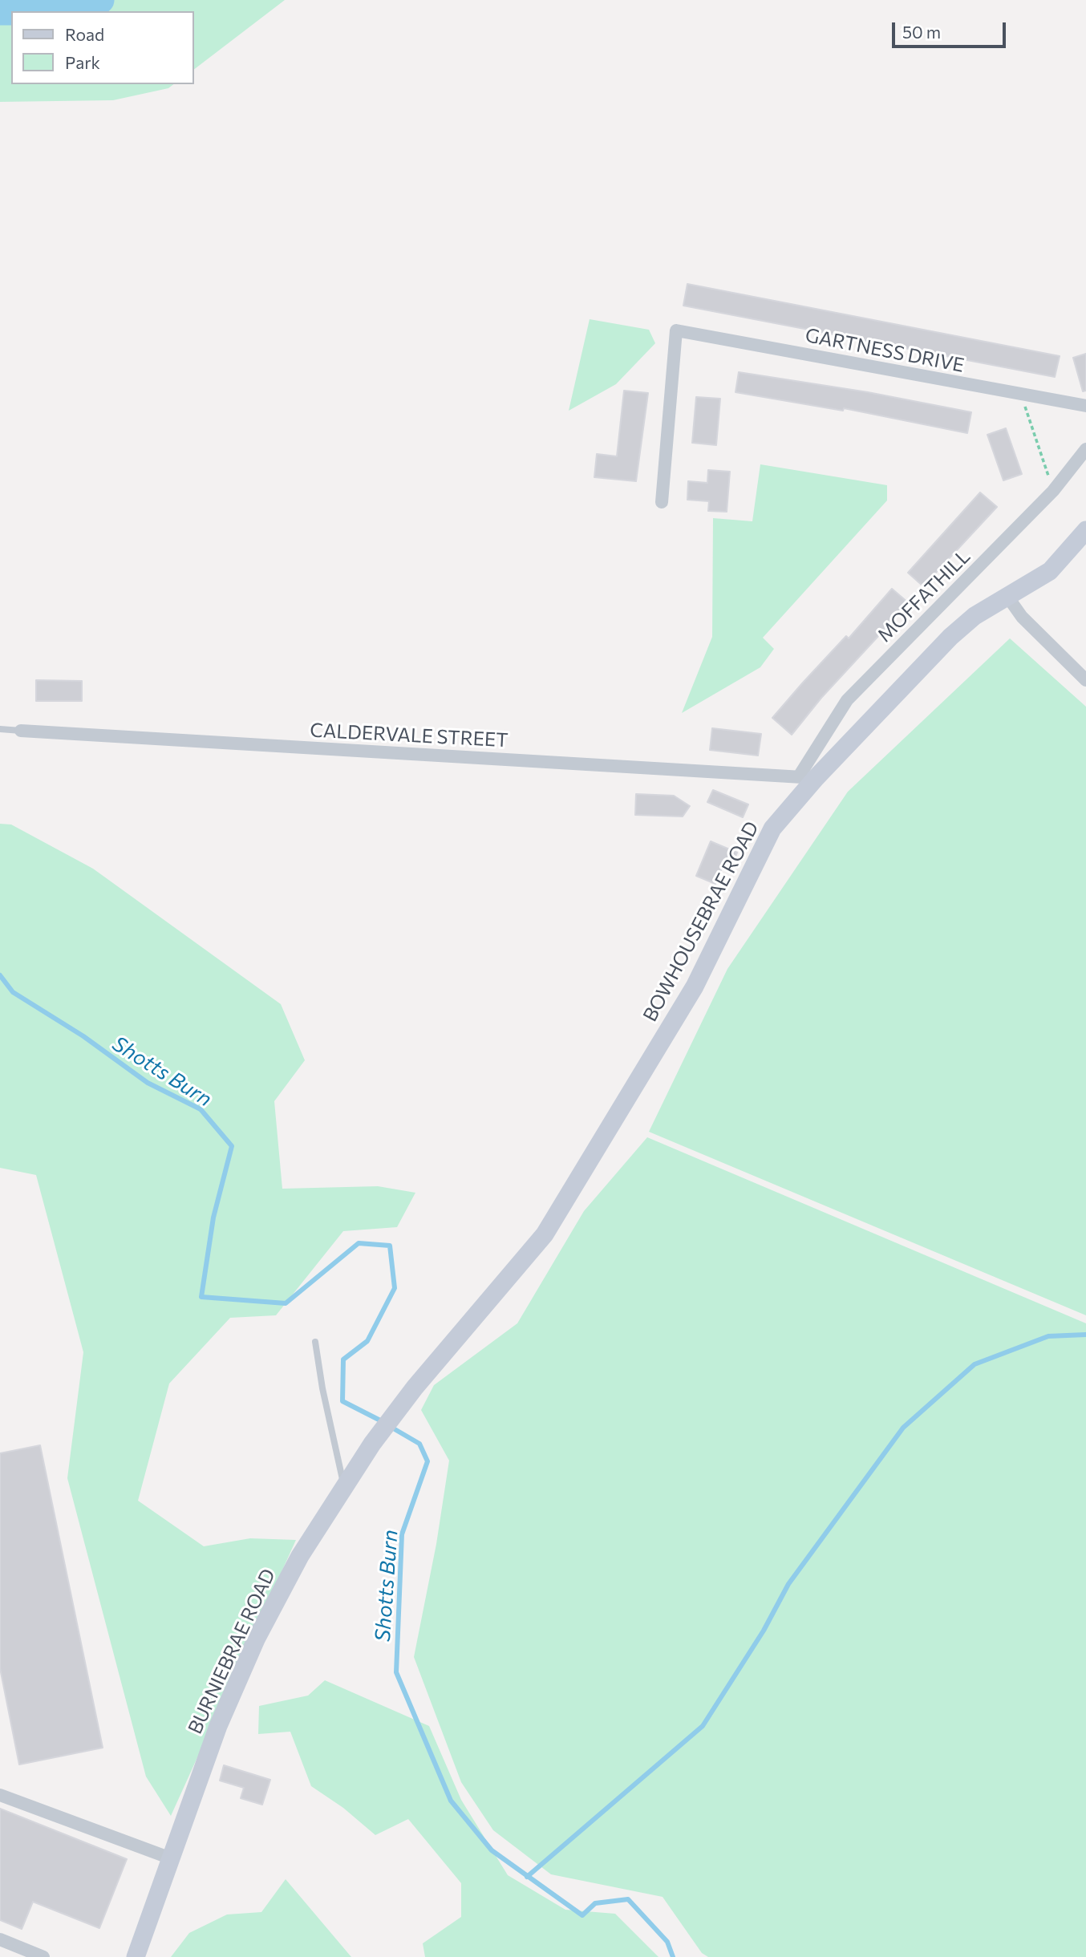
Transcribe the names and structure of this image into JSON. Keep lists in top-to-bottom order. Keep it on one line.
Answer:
{"streets":{"street":["GARTNESS DRIVE","MOFFATHILL","CALDERVALE STREET","BOWHOUSEBRAE ROAD","BURNIEBRAE ROAD"]},"crossings":[["MOFFATHILL","CALDERVALE STREET"],["MOFFATHILL","BOWHOUSEBRAE ROAD"],["CALDERVALE STREET","BOWHOUSEBRAE ROAD"],["BOWHOUSEBRAE ROAD","BURNIEBRAE ROAD"]],"water":["Shotts Burn"],"legend":["Road","Park"],"scale_bar":"50 m"}
